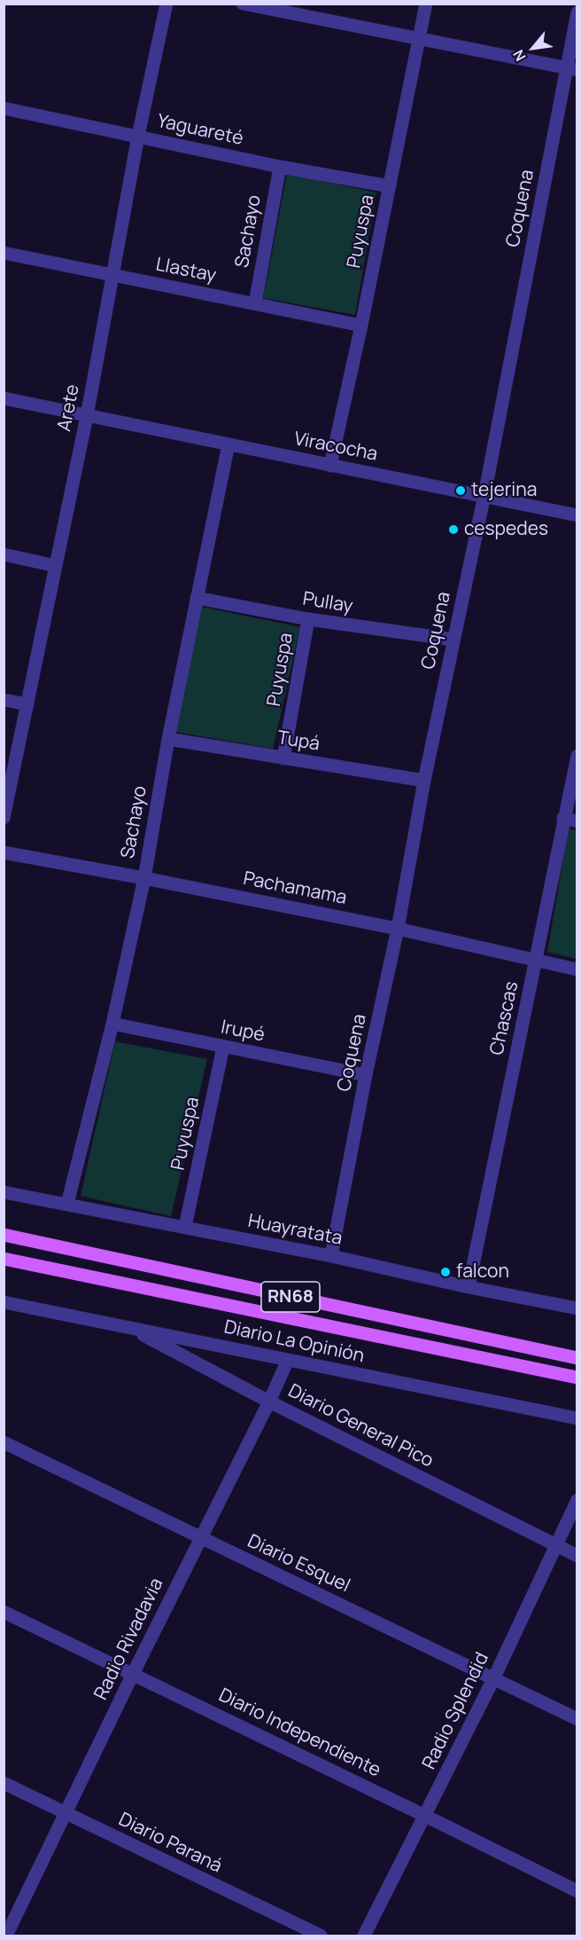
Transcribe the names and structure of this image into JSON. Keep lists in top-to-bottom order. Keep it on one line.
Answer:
{"streets":{"main road":["RN68"],"street":["Yaguareté","Coquena","Sachayo","Puyuspa","Llastay","Arete","Viracocha","Pullay","Tupá","Pachamama","Chascas","Irupé","Huayratata","Diario La Opinión","Diario General Pico","Diario Esquel","Radio Rivadavia","Radio Splendid","Diario Independiente","Diario Paraná"]},"crossings":[["Yaguareté","Sachayo"],["Yaguareté","Puyuspa"],["Yaguareté","Arete"],["Coquena","Viracocha"],["Coquena","Pullay"],["Coquena","Tupá"],["Coquena","Pachamama"],["Coquena","Irupé"],["Coquena","Huayratata"],["Sachayo","Llastay"],["Sachayo","Viracocha"],["Sachayo","Pullay"],["Sachayo","Tupá"],["Sachayo","Pachamama"],["Sachayo","Irupé"],["Sachayo","Huayratata"],["Puyuspa","Llastay"],["Puyuspa","Viracocha"],["Puyuspa","Pullay"],["Puyuspa","Tupá"],["Puyuspa","Irupé"],["Puyuspa","Huayratata"],["Llastay","Arete"],["Arete","Viracocha"],["Pachamama","Chascas"],["Chascas","Huayratata"],["Diario La Opinión","Diario General Pico"],["Diario La Opinión","Radio Rivadavia"],["Diario General Pico","Radio Rivadavia"],["Diario General Pico","Radio Splendid"],["Diario Esquel","Radio Rivadavia"],["Diario Esquel","Radio Splendid"],["Radio Rivadavia","Diario Independiente"],["Radio Rivadavia","Diario Paraná"],["Radio Splendid","Diario Independiente"]],"places":["tejerina","cespedes","falcon"],"north":"bottom left"}
